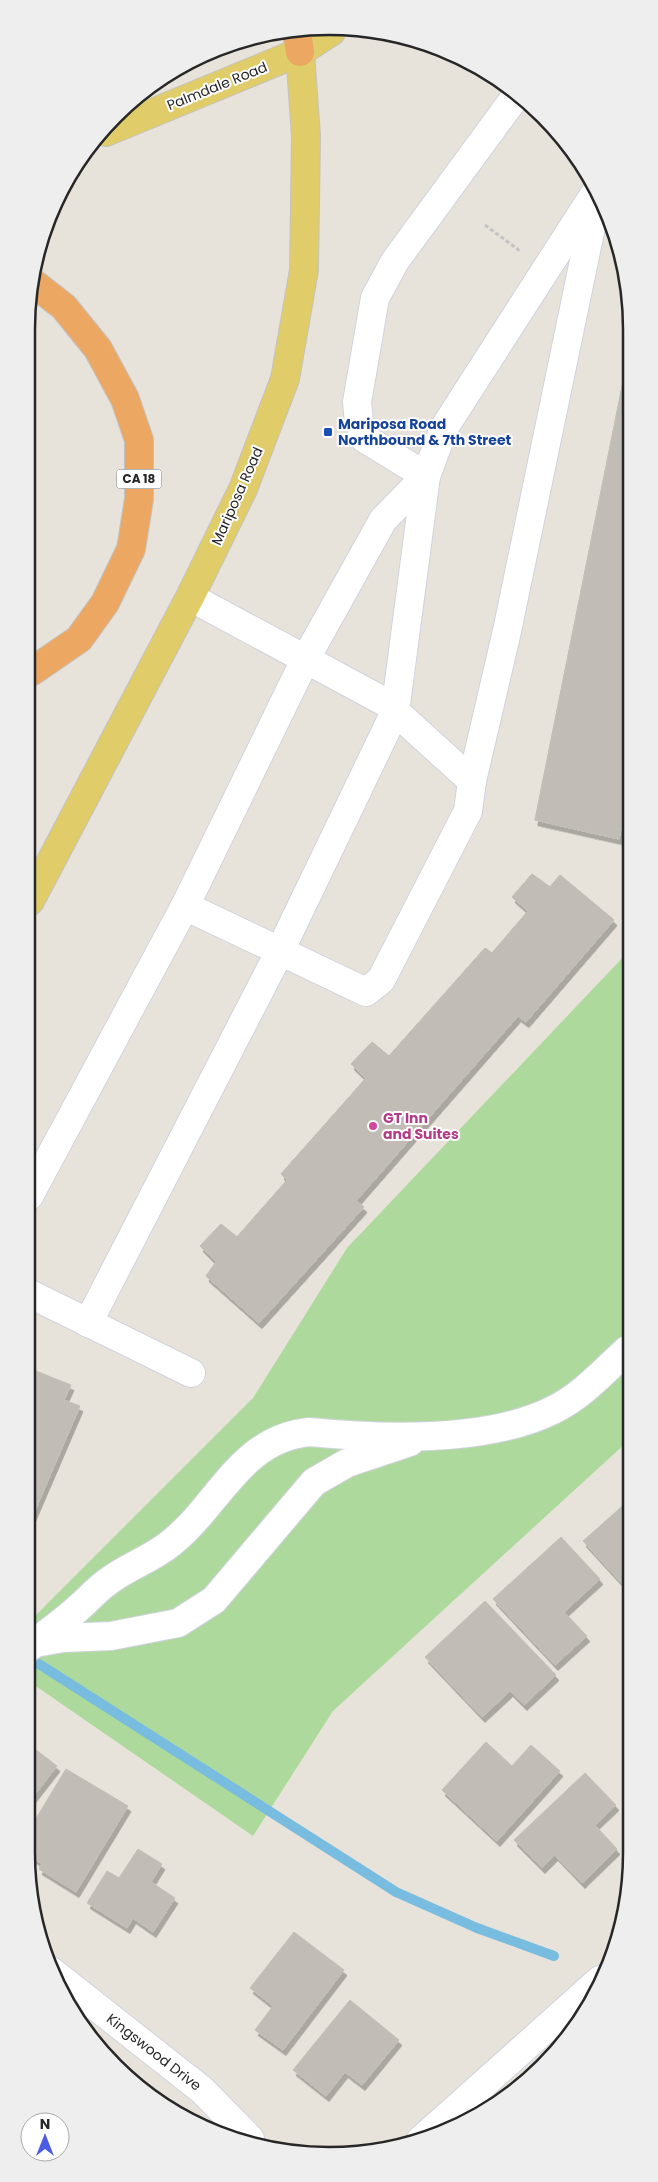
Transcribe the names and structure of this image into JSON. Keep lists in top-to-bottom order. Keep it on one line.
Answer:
{"streets":{"highway":["CA 18"],"main road":["Palmdale Road","Mariposa Road"],"street":["Kingswood Drive"]},"crossings":[["Palmdale Road","Mariposa Road"]],"places":{"transit":["Mariposa Road Northbound & 7th Street"],"other":["GT Inn and Suites"]},"north":"top"}
